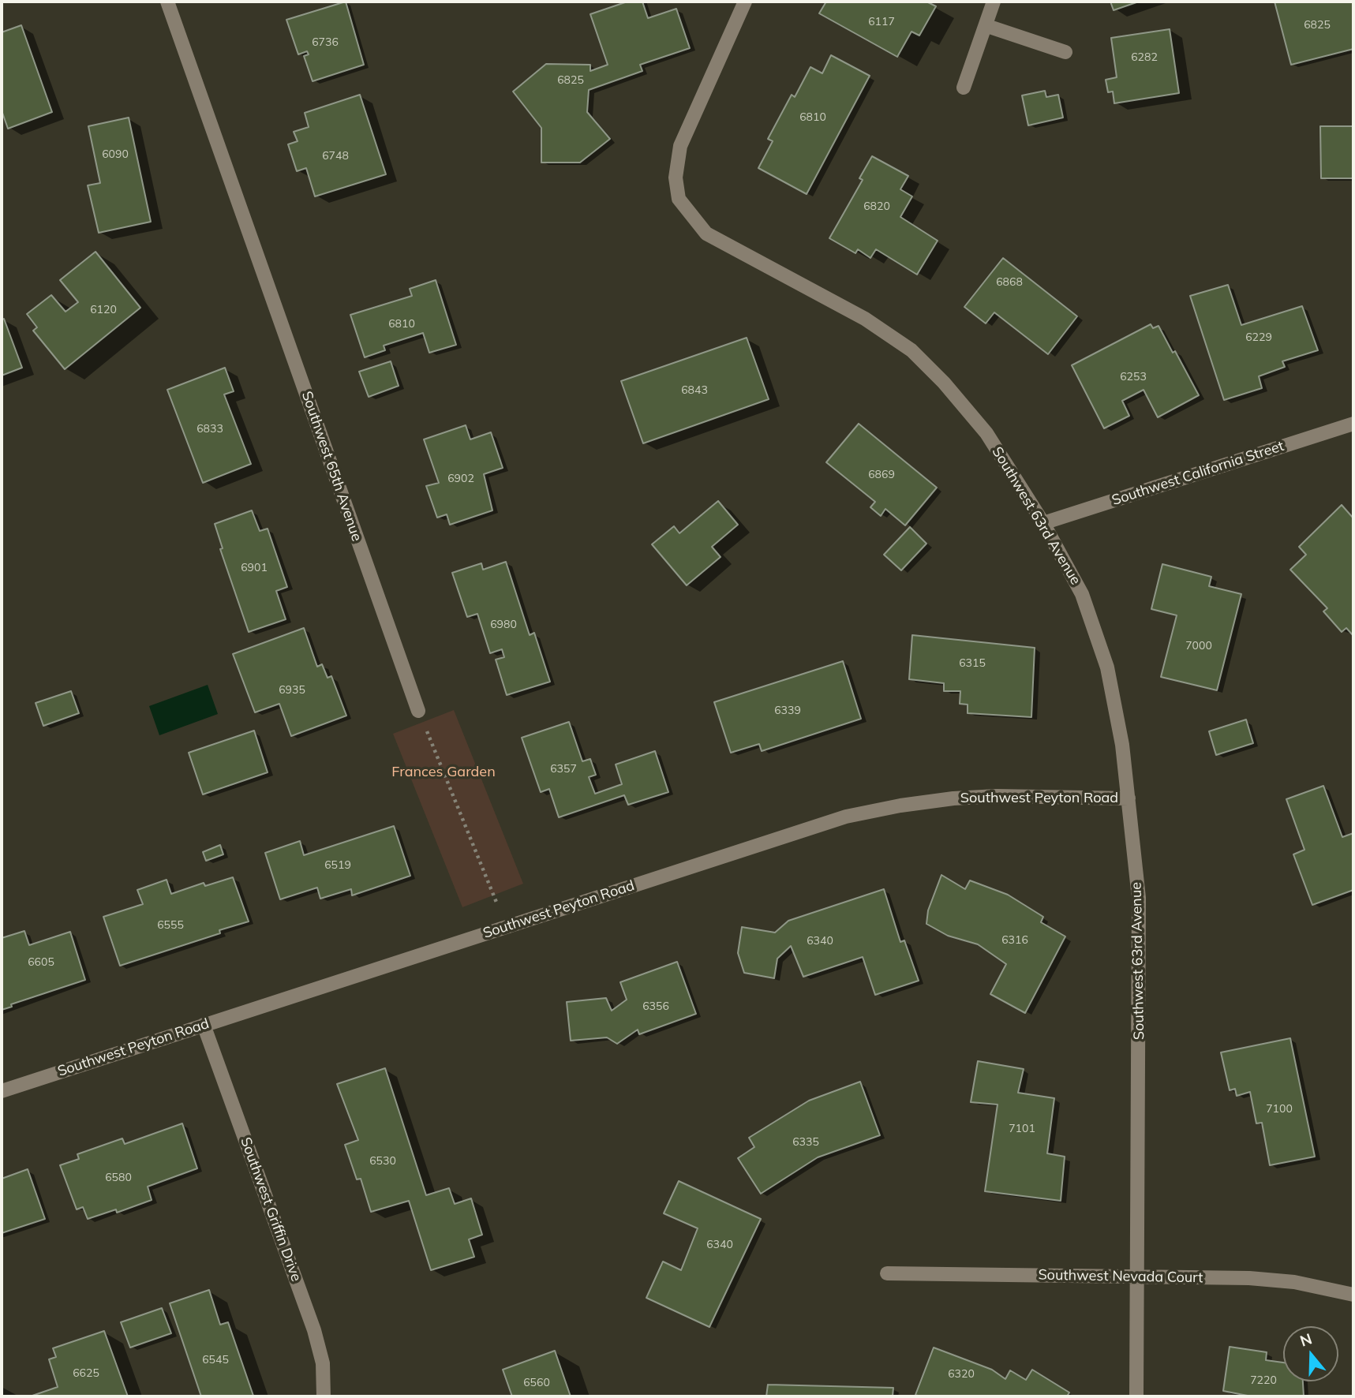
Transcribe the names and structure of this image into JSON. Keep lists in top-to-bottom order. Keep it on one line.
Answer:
{"streets":{"street":["Southwest 65th Avenue","Southwest California Street","Southwest 63rd Avenue","Southwest Peyton Road","Southwest Griffin Drive","Southwest Nevada Court"]},"crossings":[["Southwest California Street","Southwest 63rd Avenue"],["Southwest 63rd Avenue","Southwest Peyton Road"],["Southwest 63rd Avenue","Southwest Nevada Court"],["Southwest Peyton Road","Southwest Griffin Drive"]],"parks":["Frances Garden"],"house_numbers":["6117","6825","6736","6282","6825","6810","6090","6748","6820","6868","6120","6810","6229","6253","6843","6833","6869","6902","6901","6980","7000","6315","6935","6339","6357","6519","6555","6316","6340","6605","6356","7100","7101","6335","6530","6580","6340","6545","6625","6320","7220","6560"],"north":"top"}
